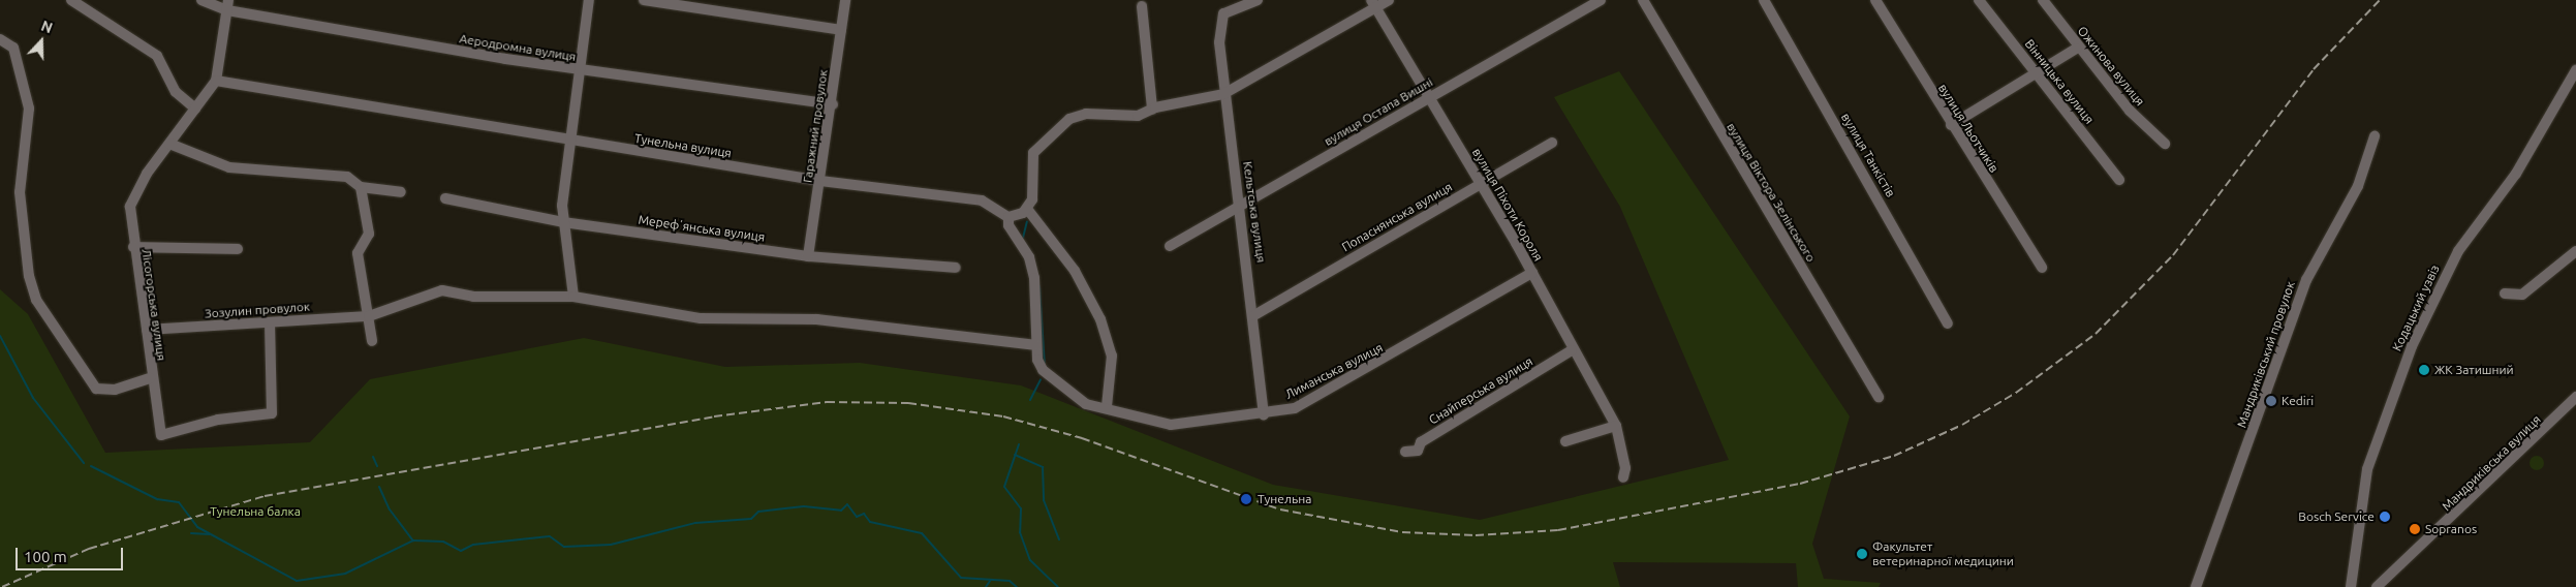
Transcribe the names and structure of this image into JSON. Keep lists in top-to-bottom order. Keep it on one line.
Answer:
{"streets":{"street":["Аеродромна вулиця","Ожинова вулиця","Вінницька вулиця","вулиця Остапа Вишні","Гаражний провулок","вулиця Льотчиків","Тунельна вулиця","вулиця Танкістів","вулиця Віктора Зелінського","вулиця Піхоти Короля","Кельтська вулиця","Попаснянська вулиця","Мерефʼянська вулиця","Лісогорська вулиця","Кодацький узвіз","Зозулин провулок","Мандриківський провулок","Лиманська вулиця","Снайперська вулиця","Мандриківська вулиця"]},"crossings":[["Аеродромна вулиця","Гаражний провулок"],["Аеродромна вулиця","Лісогорська вулиця"],["вулиця Остапа Вишні","вулиця Піхоти Короля"],["вулиця Остапа Вишні","Кельтська вулиця"],["Гаражний провулок","Тунельна вулиця"],["Гаражний провулок","Мерефʼянська вулиця"],["Тунельна вулиця","Лісогорська вулиця"],["вулиця Піхоти Короля","Попаснянська вулиця"],["вулиця Піхоти Короля","Лиманська вулиця"],["вулиця Піхоти Короля","Снайперська вулиця"],["Кельтська вулиця","Попаснянська вулиця"],["Кельтська вулиця","Лиманська вулиця"],["Лісогорська вулиця","Зозулин провулок"],["Зозулин провулок","Лиманська вулиця"]],"parks":["Тунельна балка"],"places":["ЖК Затишний","Kediri","Тунельна","Bosch Service","Sopranos","Факультет ветеринарної медицини"],"scale_bar":"100 m","north":"top"}
